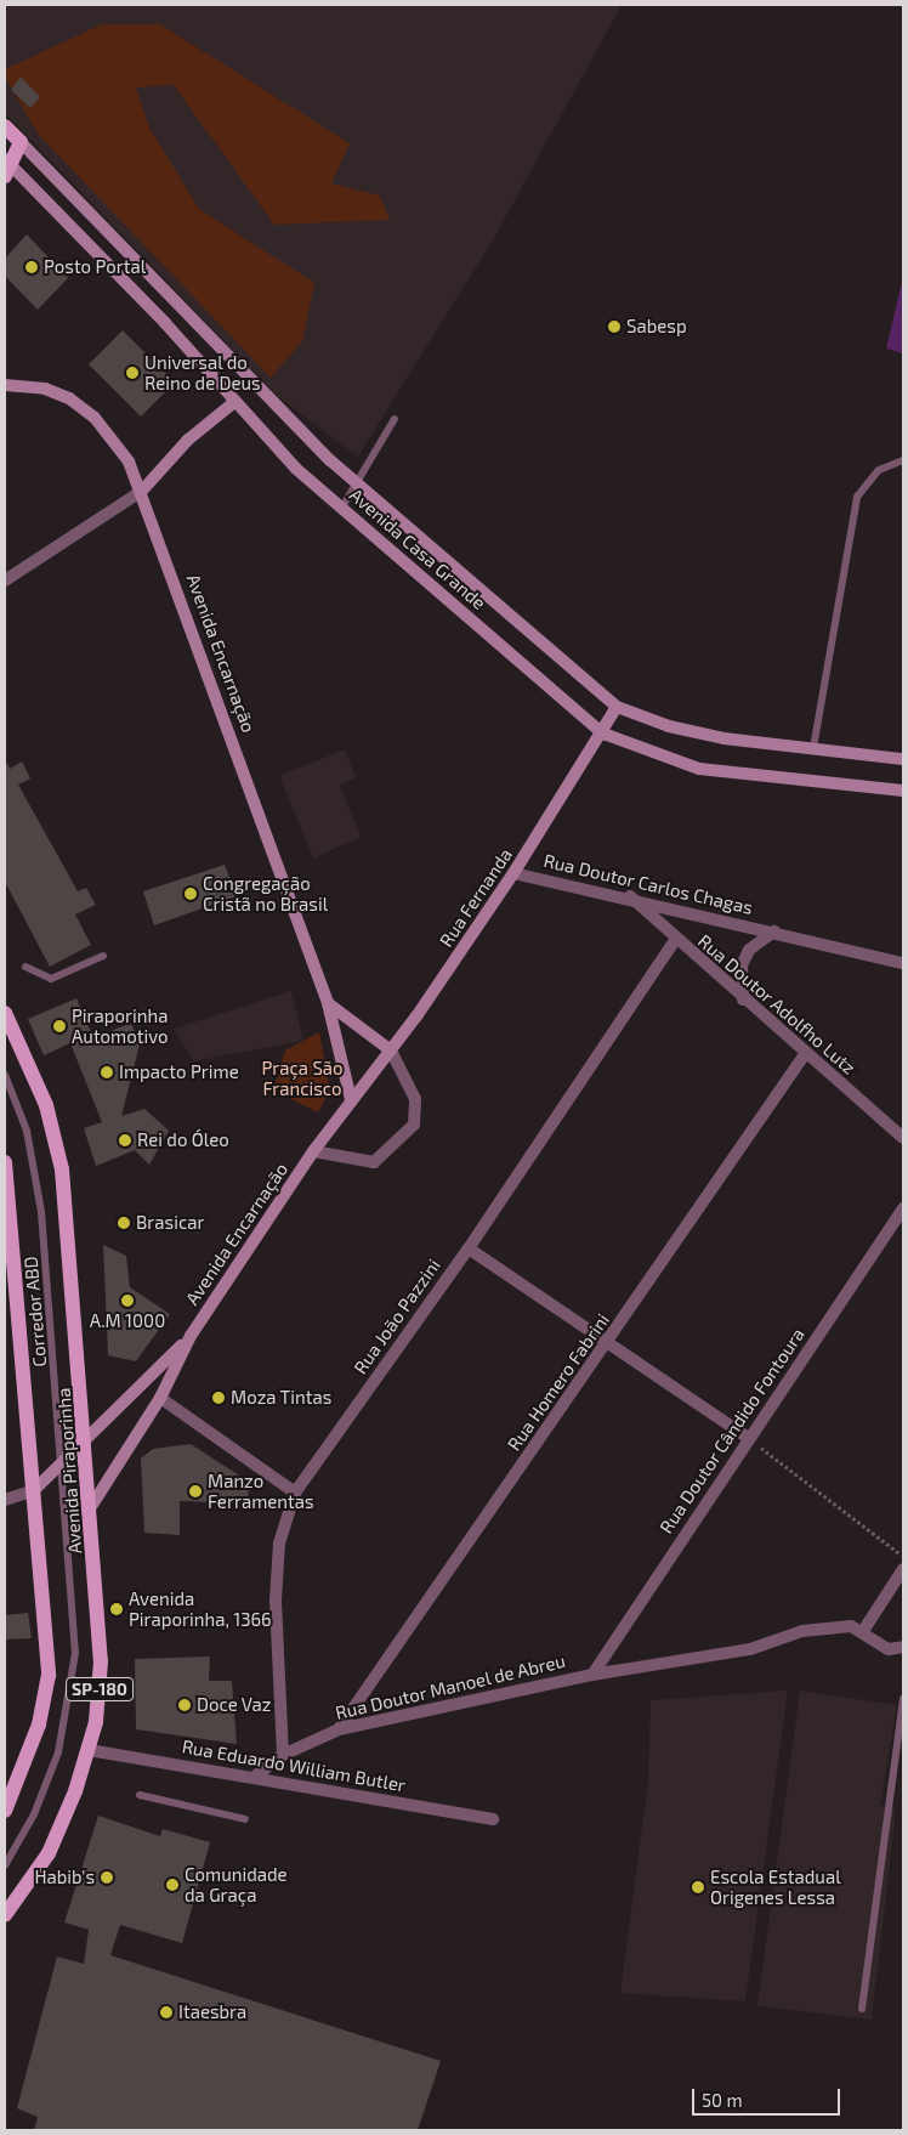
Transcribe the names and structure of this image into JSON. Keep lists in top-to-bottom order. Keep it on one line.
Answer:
{"streets":{"main road":["Avenida Casa Grande","Avenida Encarnação","Rua Fernanda","Avenida Piraporinha","SP-180"],"street":["Rua Doutor Carlos Chagas","Rua Doutor Adolfho Lutz","Rua João Pazzini","Rua Homero Fabrini","Rua Doutor Cândido Fontoura","Rua Doutor Manoel de Abreu","Rua Eduardo William Butler"],"lane":["Corredor ABD"]},"crossings":[["Avenida Casa Grande","Rua Fernanda"],["Avenida Encarnação","Rua Fernanda"],["Avenida Encarnação","Corredor ABD"],["Avenida Encarnação","Avenida Piraporinha"],["Rua Doutor Carlos Chagas","Rua Fernanda"],["Rua Doutor Carlos Chagas","Rua Doutor Adolfho Lutz"],["Rua Doutor Adolfho Lutz","Rua João Pazzini"],["Rua Doutor Adolfho Lutz","Rua Homero Fabrini"],["Rua João Pazzini","Rua Doutor Manoel de Abreu"],["Rua Homero Fabrini","Rua Doutor Manoel de Abreu"],["Rua Doutor Cândido Fontoura","Rua Doutor Manoel de Abreu"],["Avenida Piraporinha","Rua Eduardo William Butler"],["Rua Doutor Manoel de Abreu","Rua Eduardo William Butler"]],"parks":["Praça São Francisco"],"places":["Posto Portal","Sabesp","Universal do Reino de Deus","Congregação Cristã no Brasil","Piraporinha Automotivo","Impacto Prime","Rei do Óleo","Brasicar","A.M 1000","Moza Tintas","Manzo Ferramentas","Avenida Piraporinha, 1366","Doce Vaz","Habib's","Comunidade da Graça","Escola Estadual Origenes Lessa","Itaesbra"],"scale_bar":"50 m"}
